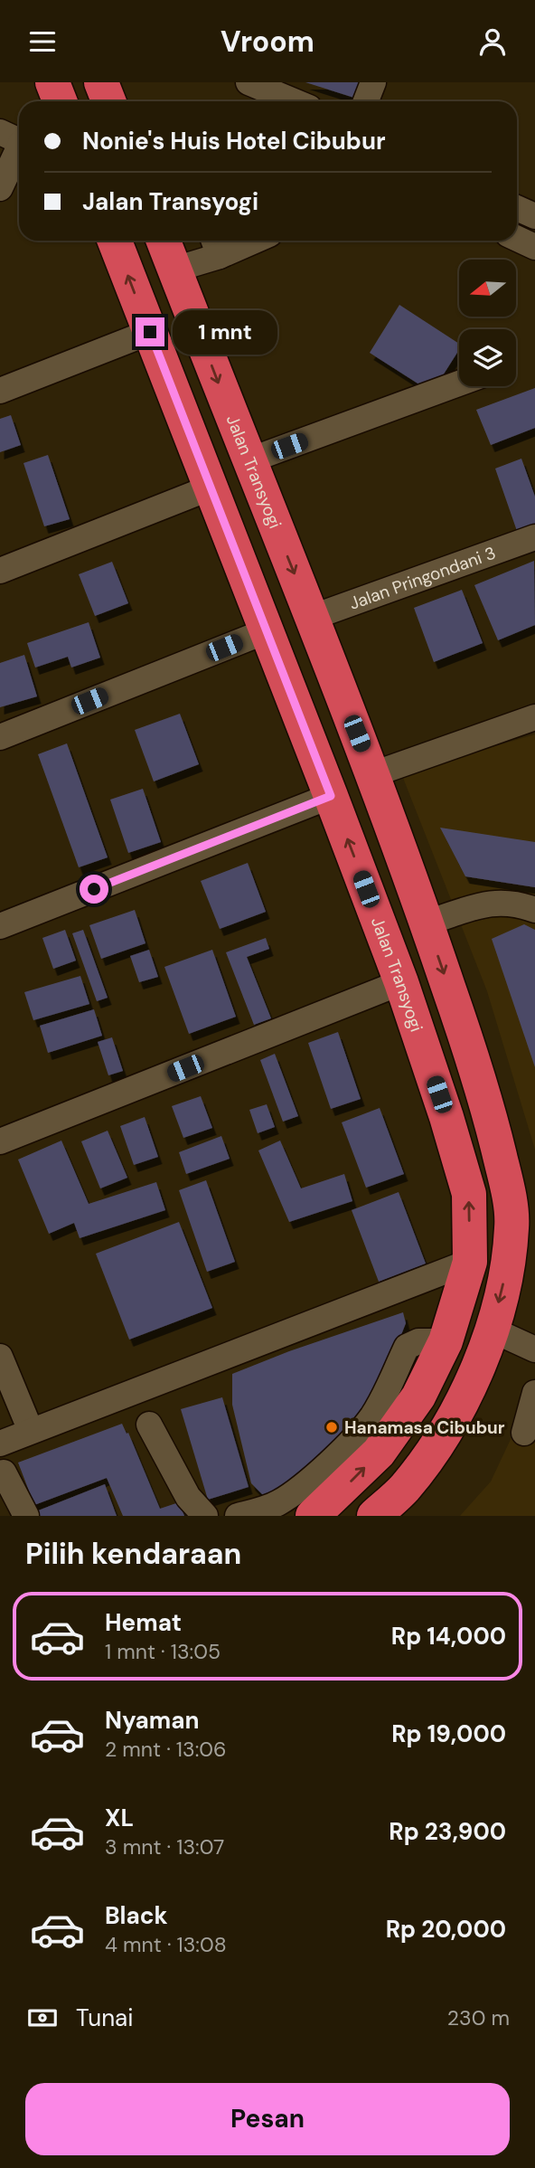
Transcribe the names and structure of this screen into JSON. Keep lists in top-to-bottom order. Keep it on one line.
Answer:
{"streets":{"highway":["Jalan Transyogi"],"street":["Jalan Pringondani 3"]},"crossings":[["Jalan Transyogi","Jalan Pringondani 3"]],"places":["Hanamasa Cibubur"],"north":"left","page":{"header":"Vroom","banner":["Nonie's Huis Hotel Cibubur","Jalan Transyogi"],"bubble":"1 mnt","heading":"Pilih kendaraan","list":[{"name":"Hemat","note":"1 mnt · 13:05","value":"Rp 14,000"},{"name":"Nyaman","note":"2 mnt · 13:06","value":"Rp 19,000"},{"name":"XL","note":"3 mnt · 13:07","value":"Rp 23,900"},{"name":"Black","note":"4 mnt · 13:08","value":"Rp 20,000"}],"pay":["Tunai","230 m"],"buttons":"Pesan"}}
